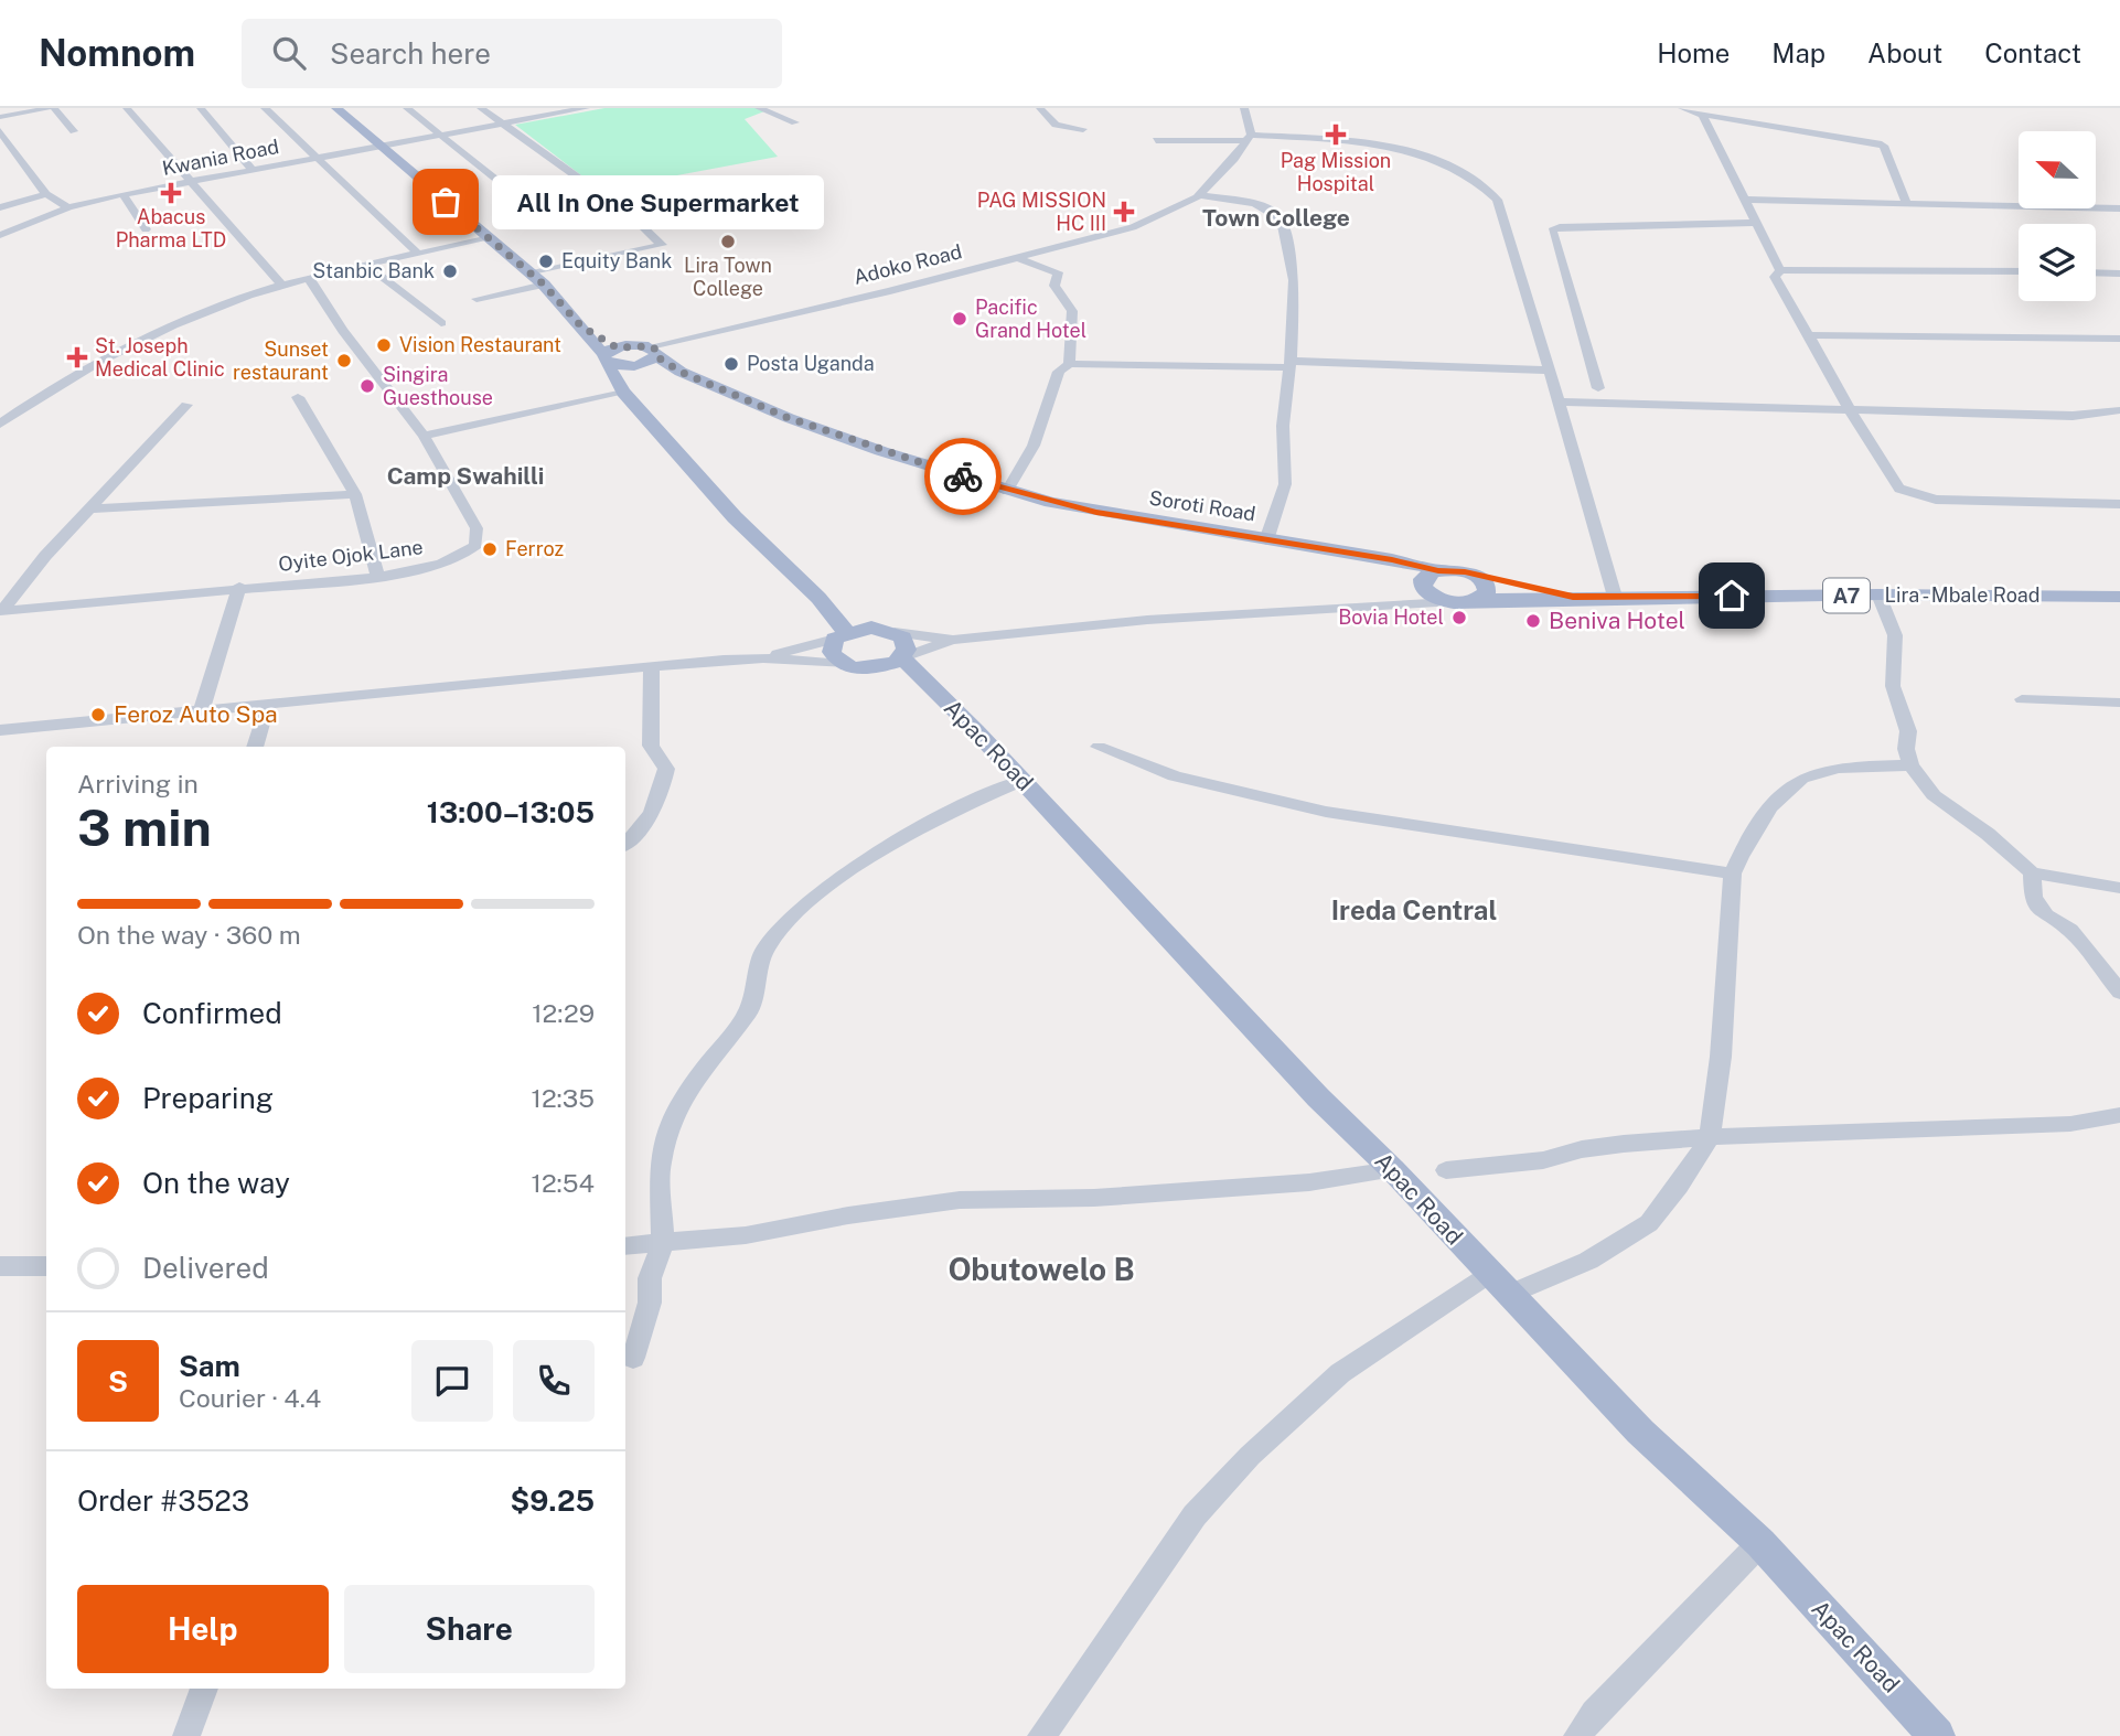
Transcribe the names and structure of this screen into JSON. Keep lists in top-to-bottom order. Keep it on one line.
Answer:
{"streets":{"main road":["Soroti Road","A7","Lira - Mbale Road","Apac Road"],"street":["Kwania Road","Adoko Road","Oyite Ojok Lane"]},"crossings":[["Adoko Road","A7"],["Soroti Road","A7"],["A7","Lira - Mbale Road"]],"districts":["Town College","Camp Swahilli","Ireda Central","Obutowelo B"],"places":{"health":["Pag Mission Hospital","Abacus Pharma LTD","PAG MISSION HC III","St. Joseph Medical Clinic"],"other":["All In One Supermarket","Lira Town College","Equity Bank","Stanbic Bank","Pacific Grand Hotel","Vision Restaurant","Sunset restaurant","Posta Uganda","Singira Guesthouse","Ferroz","Bovia Hotel","Beniva Hotel","Feroz Auto Spa"]},"north":"left","page":{"header":"Nomnom","search":"Search here","nav":["Home","Map","About","Contact"],"bubble":"All In One Supermarket","heading":["3 min","Arriving in","13:00–13:05"],"panel":["Sam","Courier · 4.4","Order #3523","$9.25"],"bar":"On the way · 360 m","list":[["Confirmed","12:29"],["Preparing","12:35"],["On the way","12:54"],"Delivered"],"round":"S","buttons":["Help","Share"]}}
